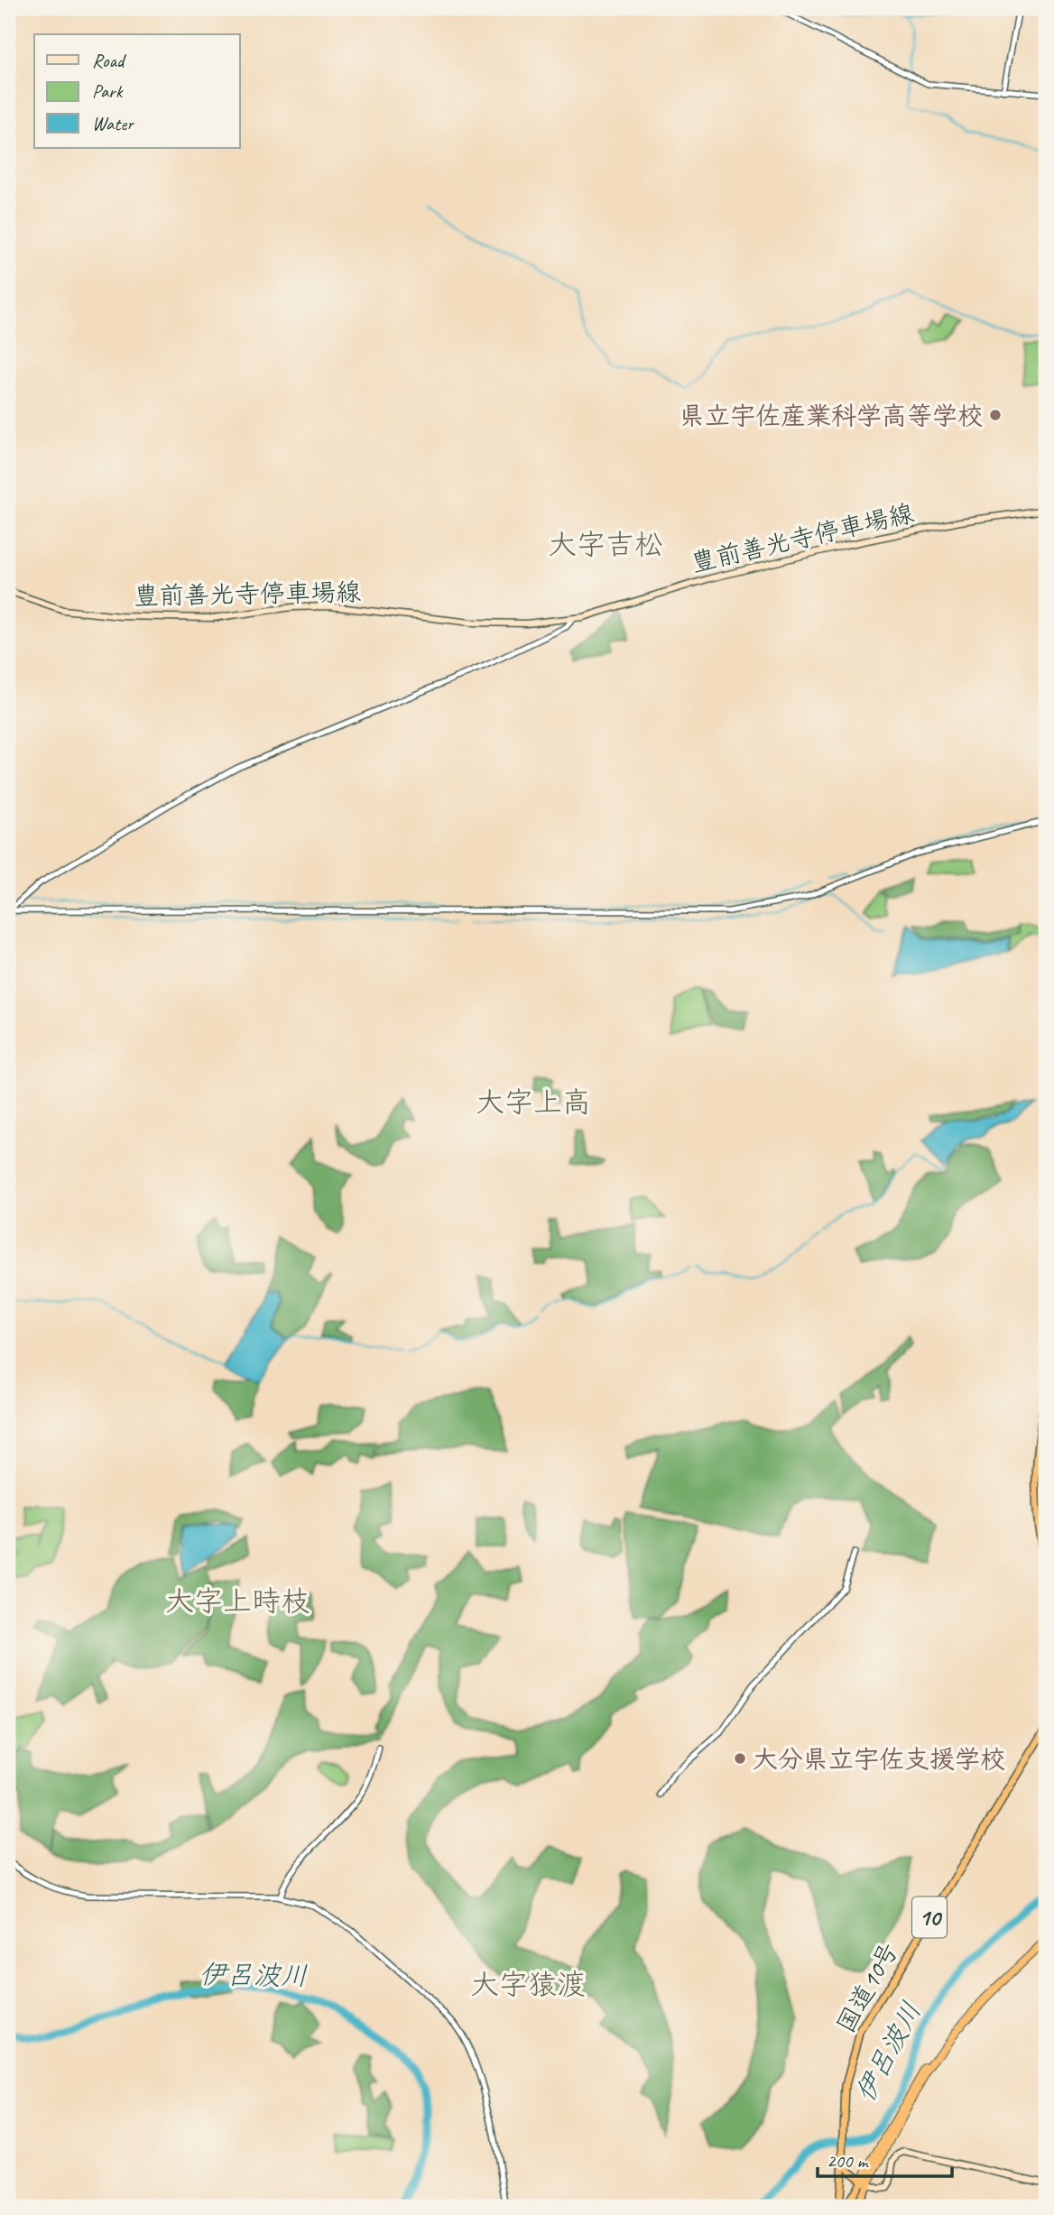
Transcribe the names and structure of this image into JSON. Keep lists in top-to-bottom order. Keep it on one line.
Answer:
{"streets":{"highway":["10","国道10号"],"main road":["豊前善光寺停車場線"]},"crossings":[["10","国道10号"]],"districts":["大字吉松","大字上高","大字上時枝","大字猿渡"],"water":["伊呂波川"],"places":["県立宇佐産業科学高等学校","大分県立宇佐支援学校"],"legend":["Road","Park","Water"],"scale_bar":"200 m"}
